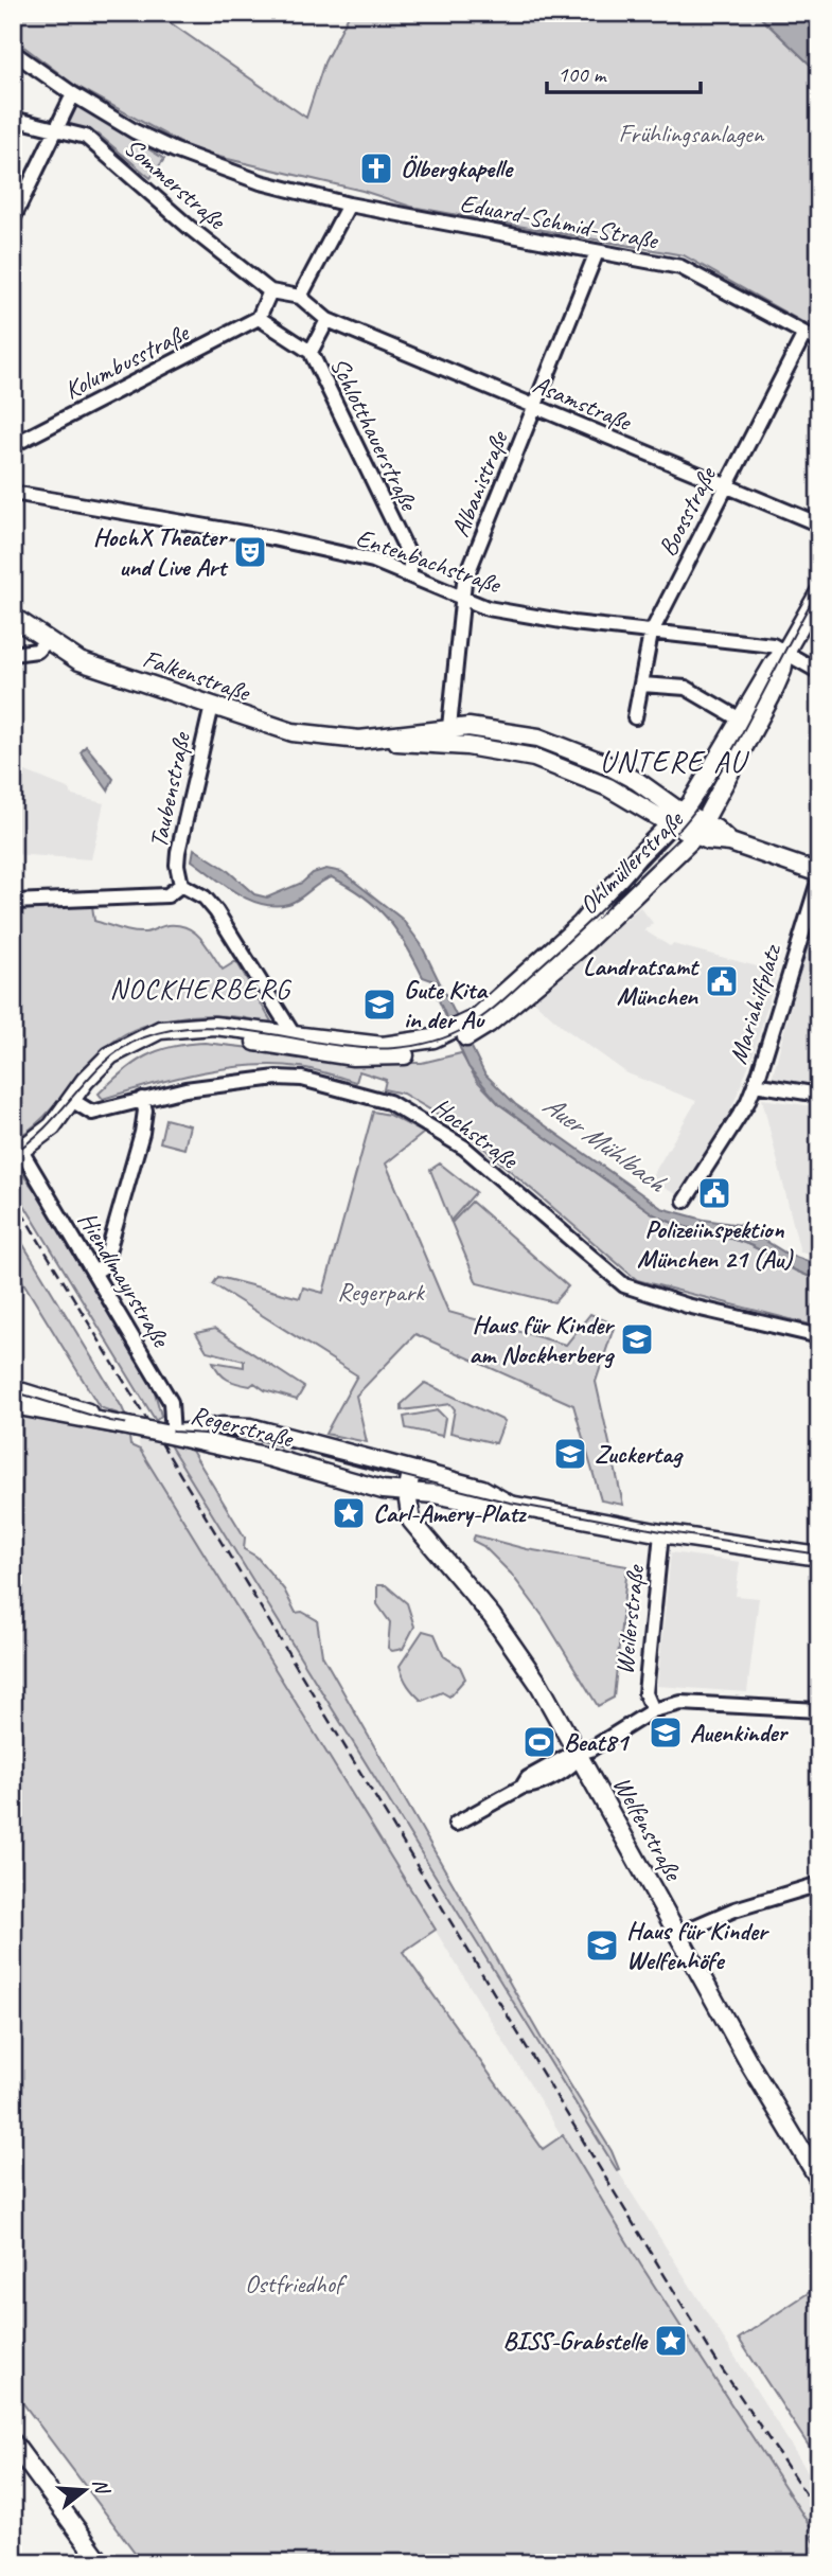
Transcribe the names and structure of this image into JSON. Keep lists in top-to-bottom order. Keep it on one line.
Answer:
{"streets":{"main road":["Falkenstraße","Ohlmüllerstraße","Mariahilfplatz","Regerstraße","Welfenstraße"],"street":["Sommerstraße","Eduard-Schmid-Straße","Kolumbusstraße","Asamstraße","Schlotthauerstraße","Albanistraße","Boosstraße","Entenbachstraße","Taubenstraße","Hochstraße","Hiendlmayrstraße","Weilerstraße"]},"crossings":[["Eduard-Schmid-Straße","Albanistraße"],["Eduard-Schmid-Straße","Boosstraße"],["Asamstraße","Schlotthauerstraße"],["Asamstraße","Albanistraße"],["Asamstraße","Boosstraße"],["Schlotthauerstraße","Entenbachstraße"],["Albanistraße","Entenbachstraße"],["Albanistraße","Falkenstraße"],["Boosstraße","Entenbachstraße"],["Entenbachstraße","Ohlmüllerstraße"],["Falkenstraße","Taubenstraße"],["Falkenstraße","Ohlmüllerstraße"],["Falkenstraße","Mariahilfplatz"],["Ohlmüllerstraße","Mariahilfplatz"],["Hiendlmayrstraße","Regerstraße"],["Regerstraße","Weilerstraße"],["Regerstraße","Welfenstraße"]],"districts":["UNTERE AU","NOCKHERBERG"],"water":["Auer Mühlbach"],"parks":["Frühlingsanlagen","Regerpark","Ostfriedhof"],"places":{"church":["Ölbergkapelle"],"theatre":["HochX Theater und Live Art"],"public building":["Landratsamt München","Polizeiinspektion München 21 (Au)"],"school or university":["Gute Kita in der Au","Haus für Kinder am Nockherberg","Zuckertag","Auenkinder","Haus für Kinder Welfenhöfe"],"place":["Carl-Amery-Platz","BISS-Grabstelle"],"sports":["Beat81"]},"scale_bar":"100 m","north":"right"}
